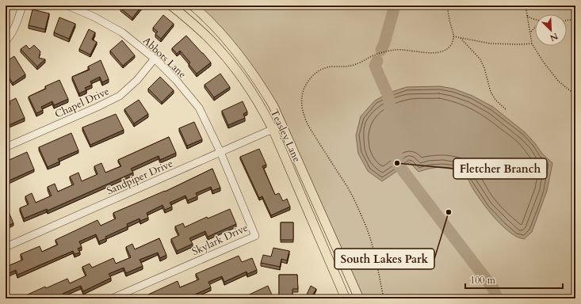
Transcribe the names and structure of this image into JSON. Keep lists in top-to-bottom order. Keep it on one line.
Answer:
{"streets":{"main road":["Teasley Lane"],"street":["Abbots Lane","Chapel Drive","Sandpiper Drive","Skylark Drive"]},"crossings":[["Abbots Lane","Chapel Drive"],["Abbots Lane","Sandpiper Drive"],["Abbots Lane","Skylark Drive"],["Teasley Lane","Sandpiper Drive"],["Sandpiper Drive","Skylark Drive"]],"places":["Fletcher Branch","South Lakes Park"],"scale_bar":"100 m","north":"bottom right"}
